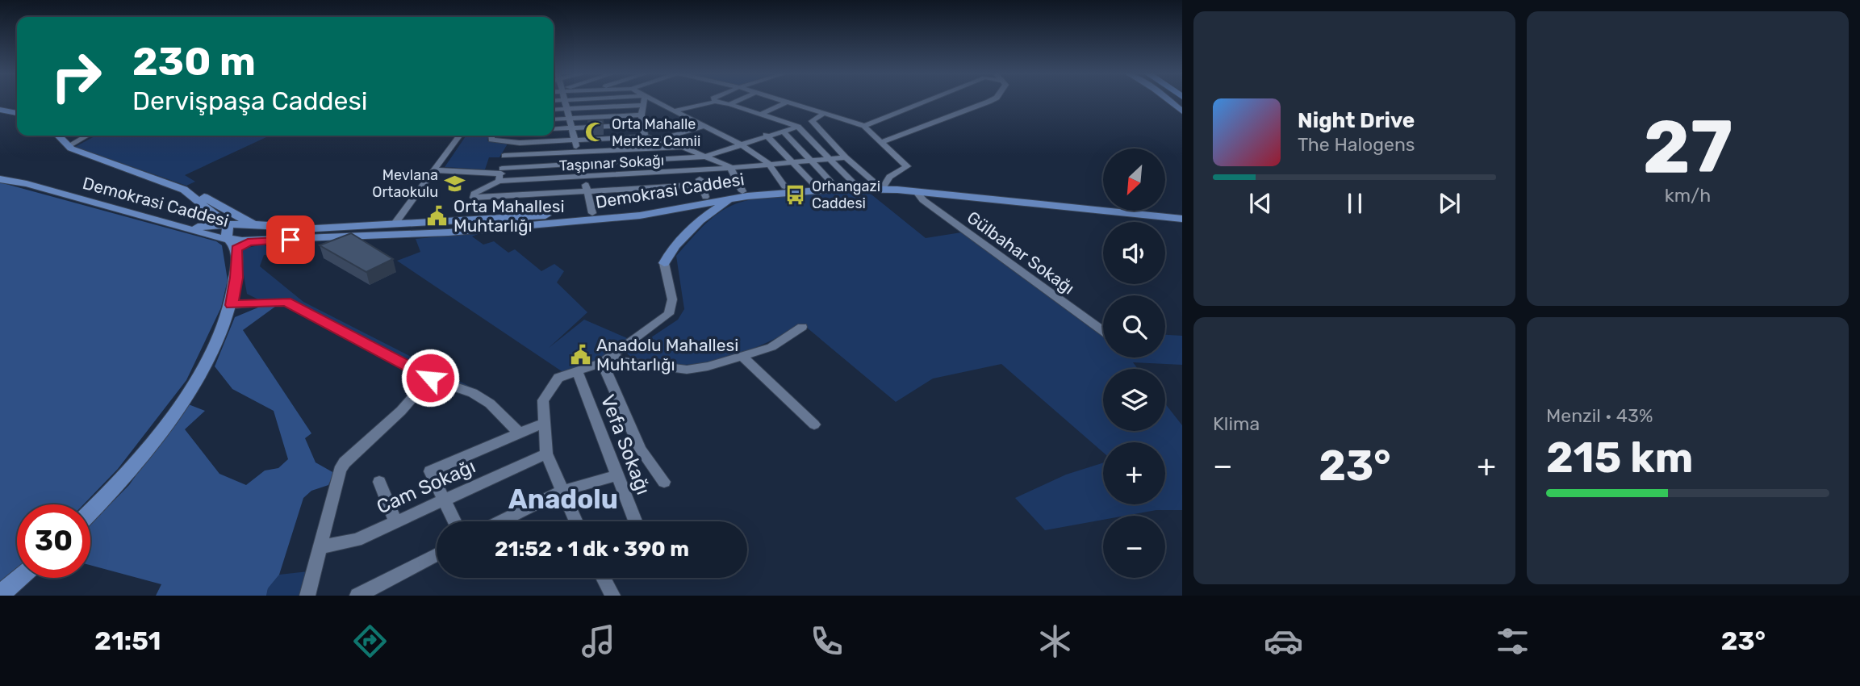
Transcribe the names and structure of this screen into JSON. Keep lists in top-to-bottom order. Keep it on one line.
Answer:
{"streets":{"main road":["Demokrasi Caddesi"],"street":["Taşpınar Sokağı","Gülbahar Sokağı","Vefa Sokağı","Cam Sokağı"]},"crossings":[["Demokrasi Caddesi","Gülbahar Sokağı"]],"districts":["Anadolu"],"places":{"mosque":["Orta Mahalle Merkez Camii"],"school or university":["Mevlana Ortaokulu"],"bus stop":["Orhangazi Caddesi"],"public building":["Orta Mahallesi Muhtarlığı","Anadolu Mahallesi Muhtarlığı"]},"north":"bottom left","page":{"tile":[["27","km/h"],"Klima",["Menzil · 43%","215 km"]],"turn":["230 m","Dervişpaşa Caddesi"],"song":["Night Drive","The Halogens"],"map_buttons":["+","−"],"heat":["−","23°","+"],"limit":"30","trip":"21:52 · 1 dk · 390 m","tabs":["21:51","23°"]}}
